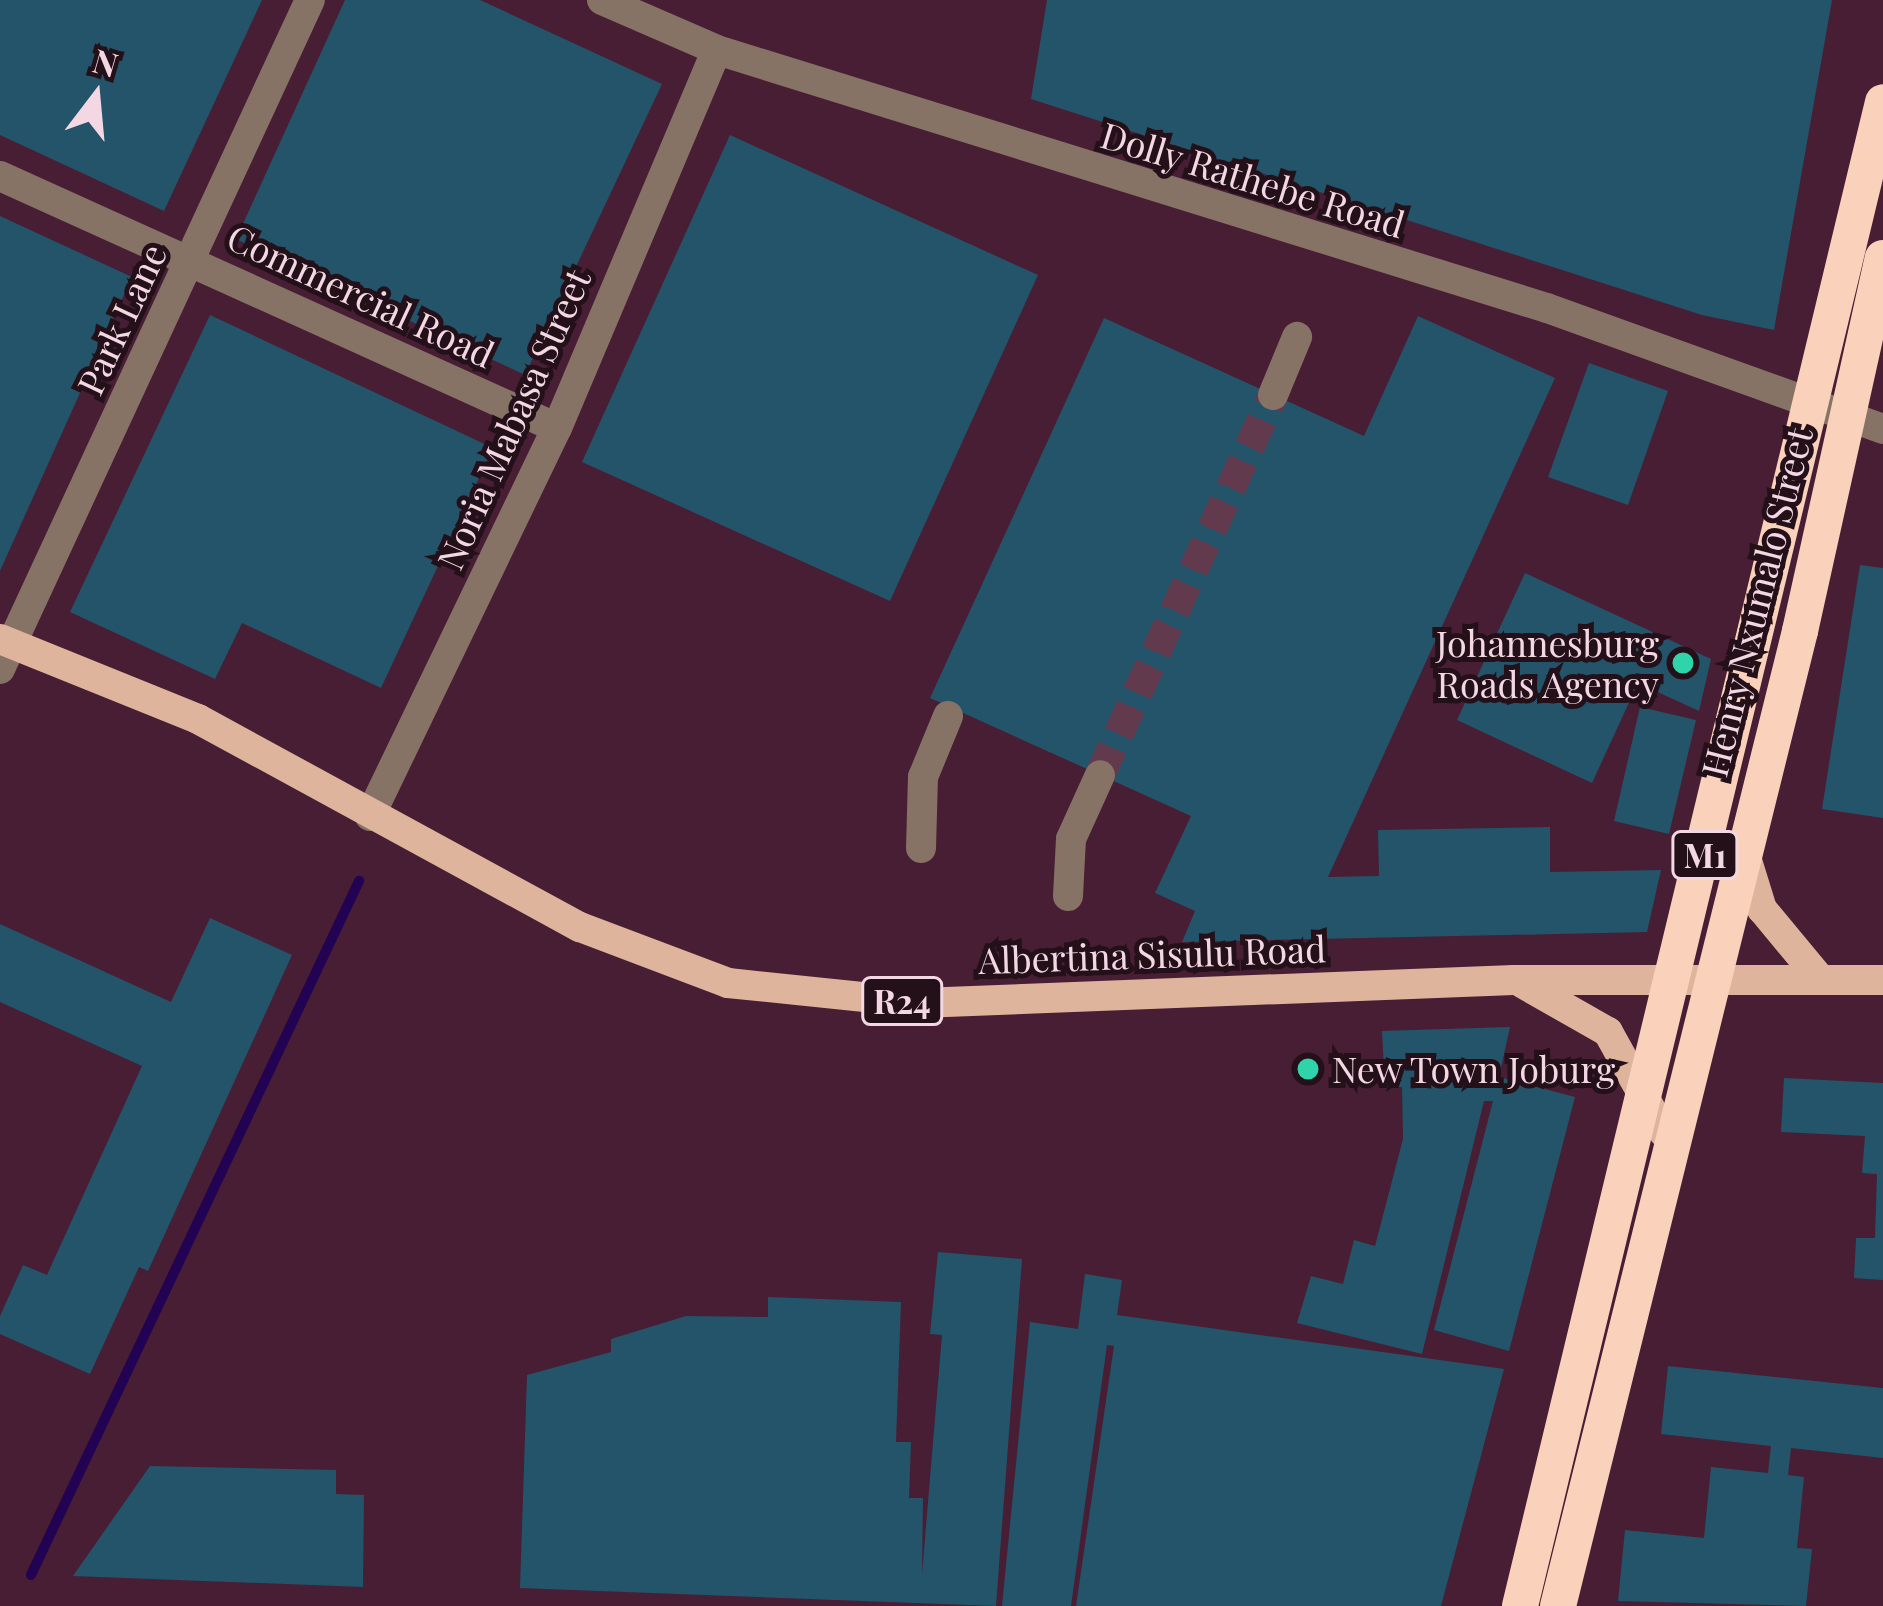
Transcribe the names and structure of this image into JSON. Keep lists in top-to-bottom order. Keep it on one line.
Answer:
{"streets":{"highway":["M1"],"main road":["Albertina Sisulu Road","R24"],"street":["Dolly Rathebe Road","Commercial Road","Park Lane","Noria Mabasa Street","Henry Nxumalo Street"]},"crossings":[["Dolly Rathebe Road","Noria Mabasa Street"],["Dolly Rathebe Road","Henry Nxumalo Street"],["Commercial Road","Park Lane"],["Commercial Road","Noria Mabasa Street"],["Park Lane","Albertina Sisulu Road"],["Noria Mabasa Street","Albertina Sisulu Road"],["Henry Nxumalo Street","Albertina Sisulu Road"]],"places":["Johannesburg Roads Agency","New Town Joburg"],"north":"top"}
